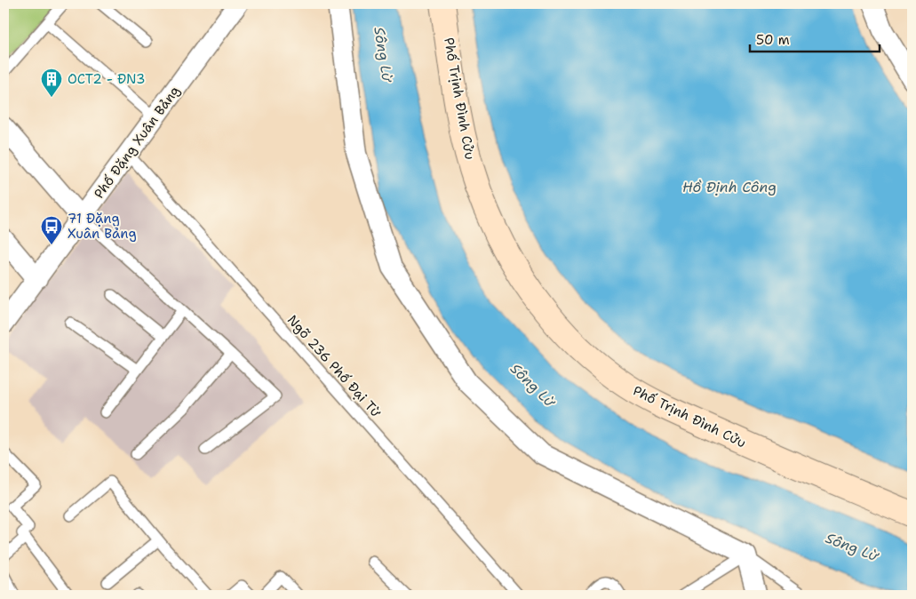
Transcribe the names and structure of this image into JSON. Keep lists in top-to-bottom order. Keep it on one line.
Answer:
{"streets":{"main road":["Phố Trịnh Đình Cửu"],"street":["Phố Đặng Xuân Bảng"],"lane":["Ngõ 236 Phố Đại Từ"]},"crossings":[["Phố Đặng Xuân Bảng","Ngõ 236 Phố Đại Từ"]],"water":["Sông Lừ","Hồ Định Công"],"places":{"building":["OCT2 - ĐN3"],"bus stop":["71 Đặng Xuân Bảng"]},"scale_bar":"50 m"}
